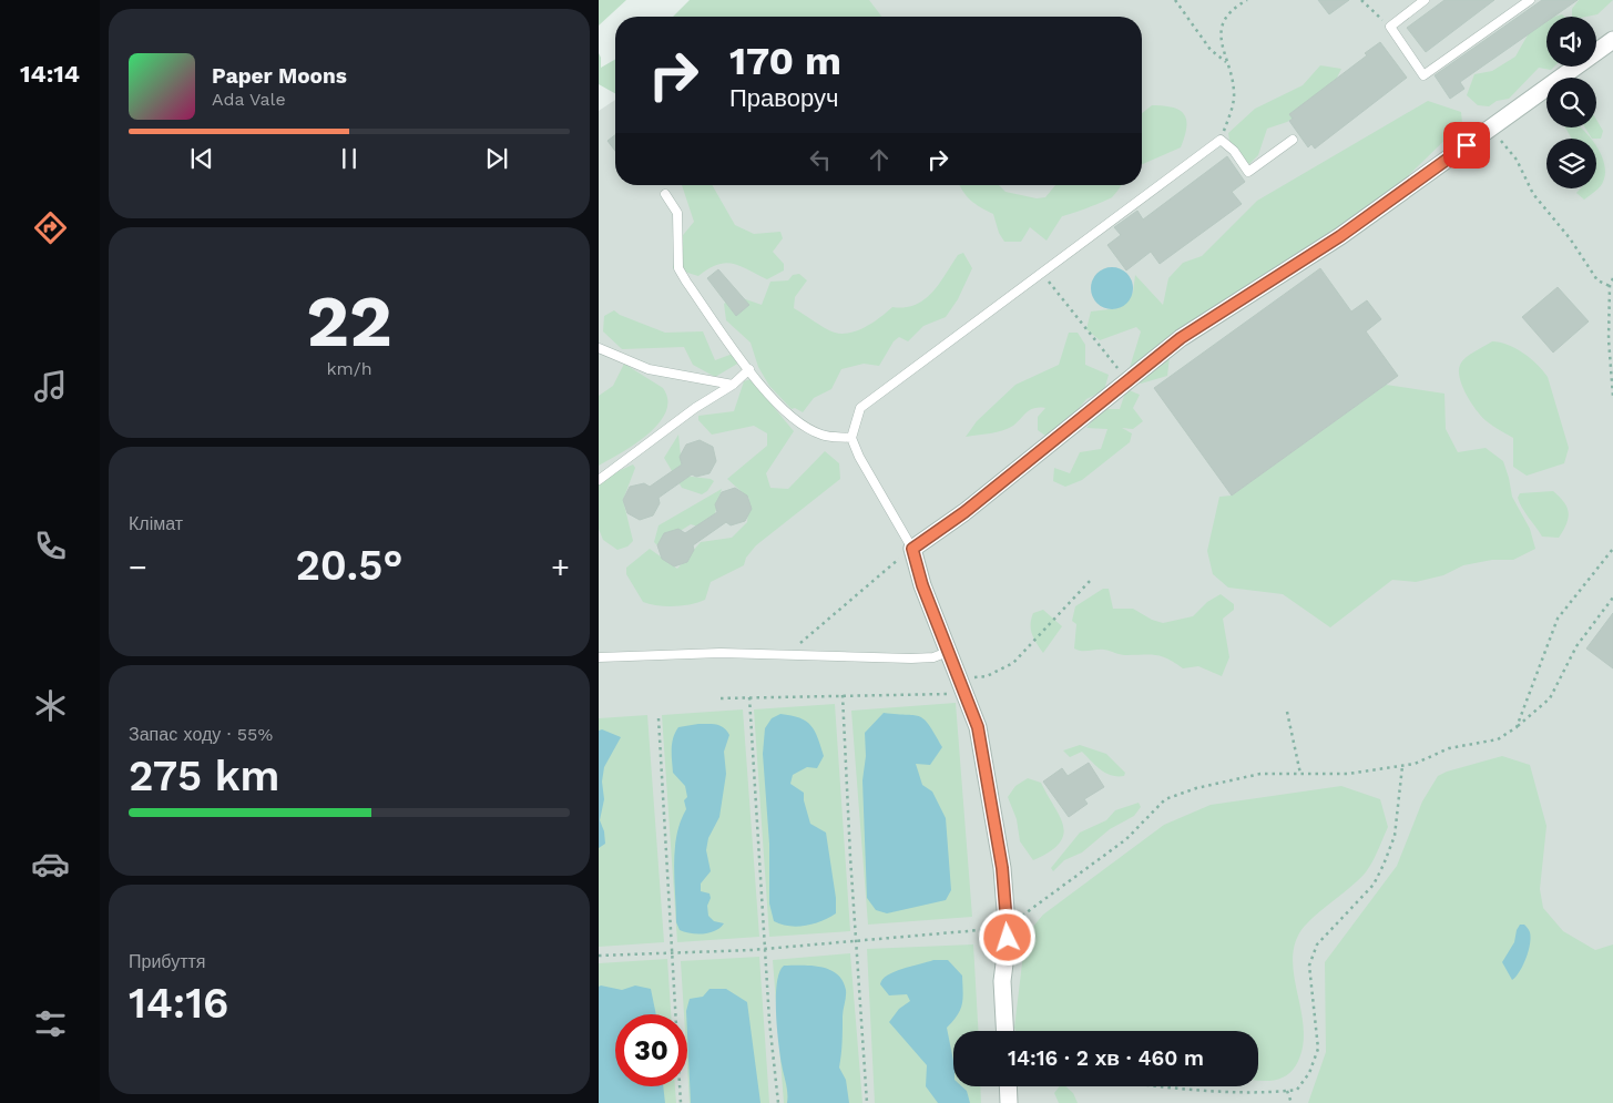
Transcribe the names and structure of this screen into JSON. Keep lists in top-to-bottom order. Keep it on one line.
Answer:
{"page":{"tabs":"14:14","turn":["170 m","Праворуч"],"song":["Paper Moons","Ada Vale"],"tile":[["22","km/h"],"Клімат",["Запас ходу · 55%","275 km"],["Прибуття","14:16"]],"heat":["−","20.5°","+"],"limit":"30","trip":"14:16 · 2 хв · 460 m"}}
